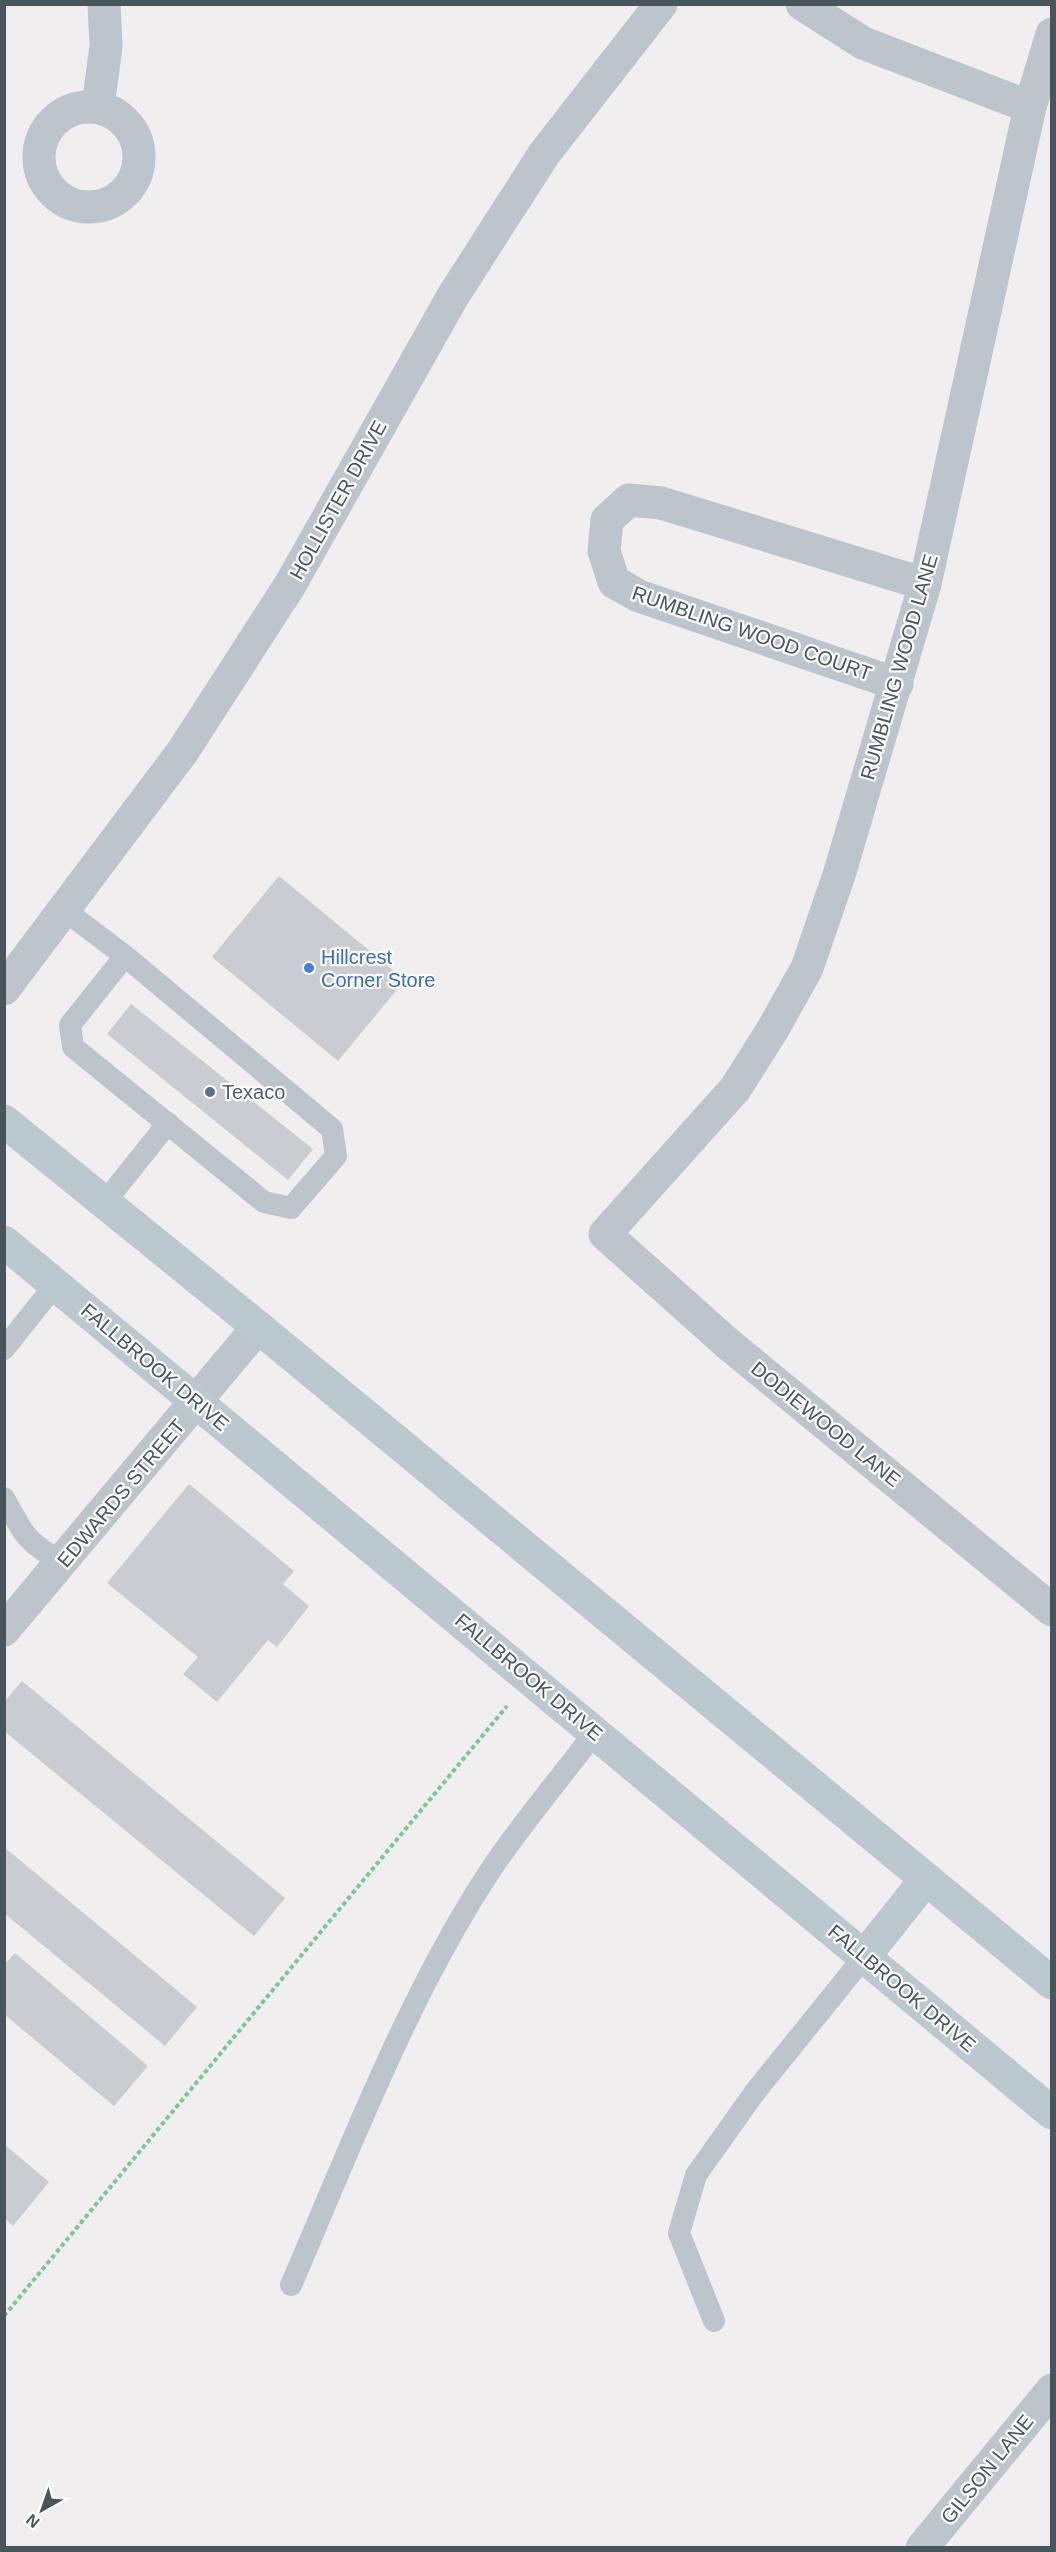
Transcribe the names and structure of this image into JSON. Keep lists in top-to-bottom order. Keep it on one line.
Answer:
{"streets":{"main road":["FALLBROOK DRIVE"],"street":["HOLLISTER DRIVE","RUMBLING WOOD COURT","RUMBLING WOOD LANE","DODIEWOOD LANE","EDWARDS STREET","GILSON LANE"]},"crossings":[["RUMBLING WOOD COURT","RUMBLING WOOD LANE"],["RUMBLING WOOD LANE","DODIEWOOD LANE"],["FALLBROOK DRIVE","EDWARDS STREET"]],"places":["Hillcrest Corner Store","Texaco"],"north":"bottom left"}
